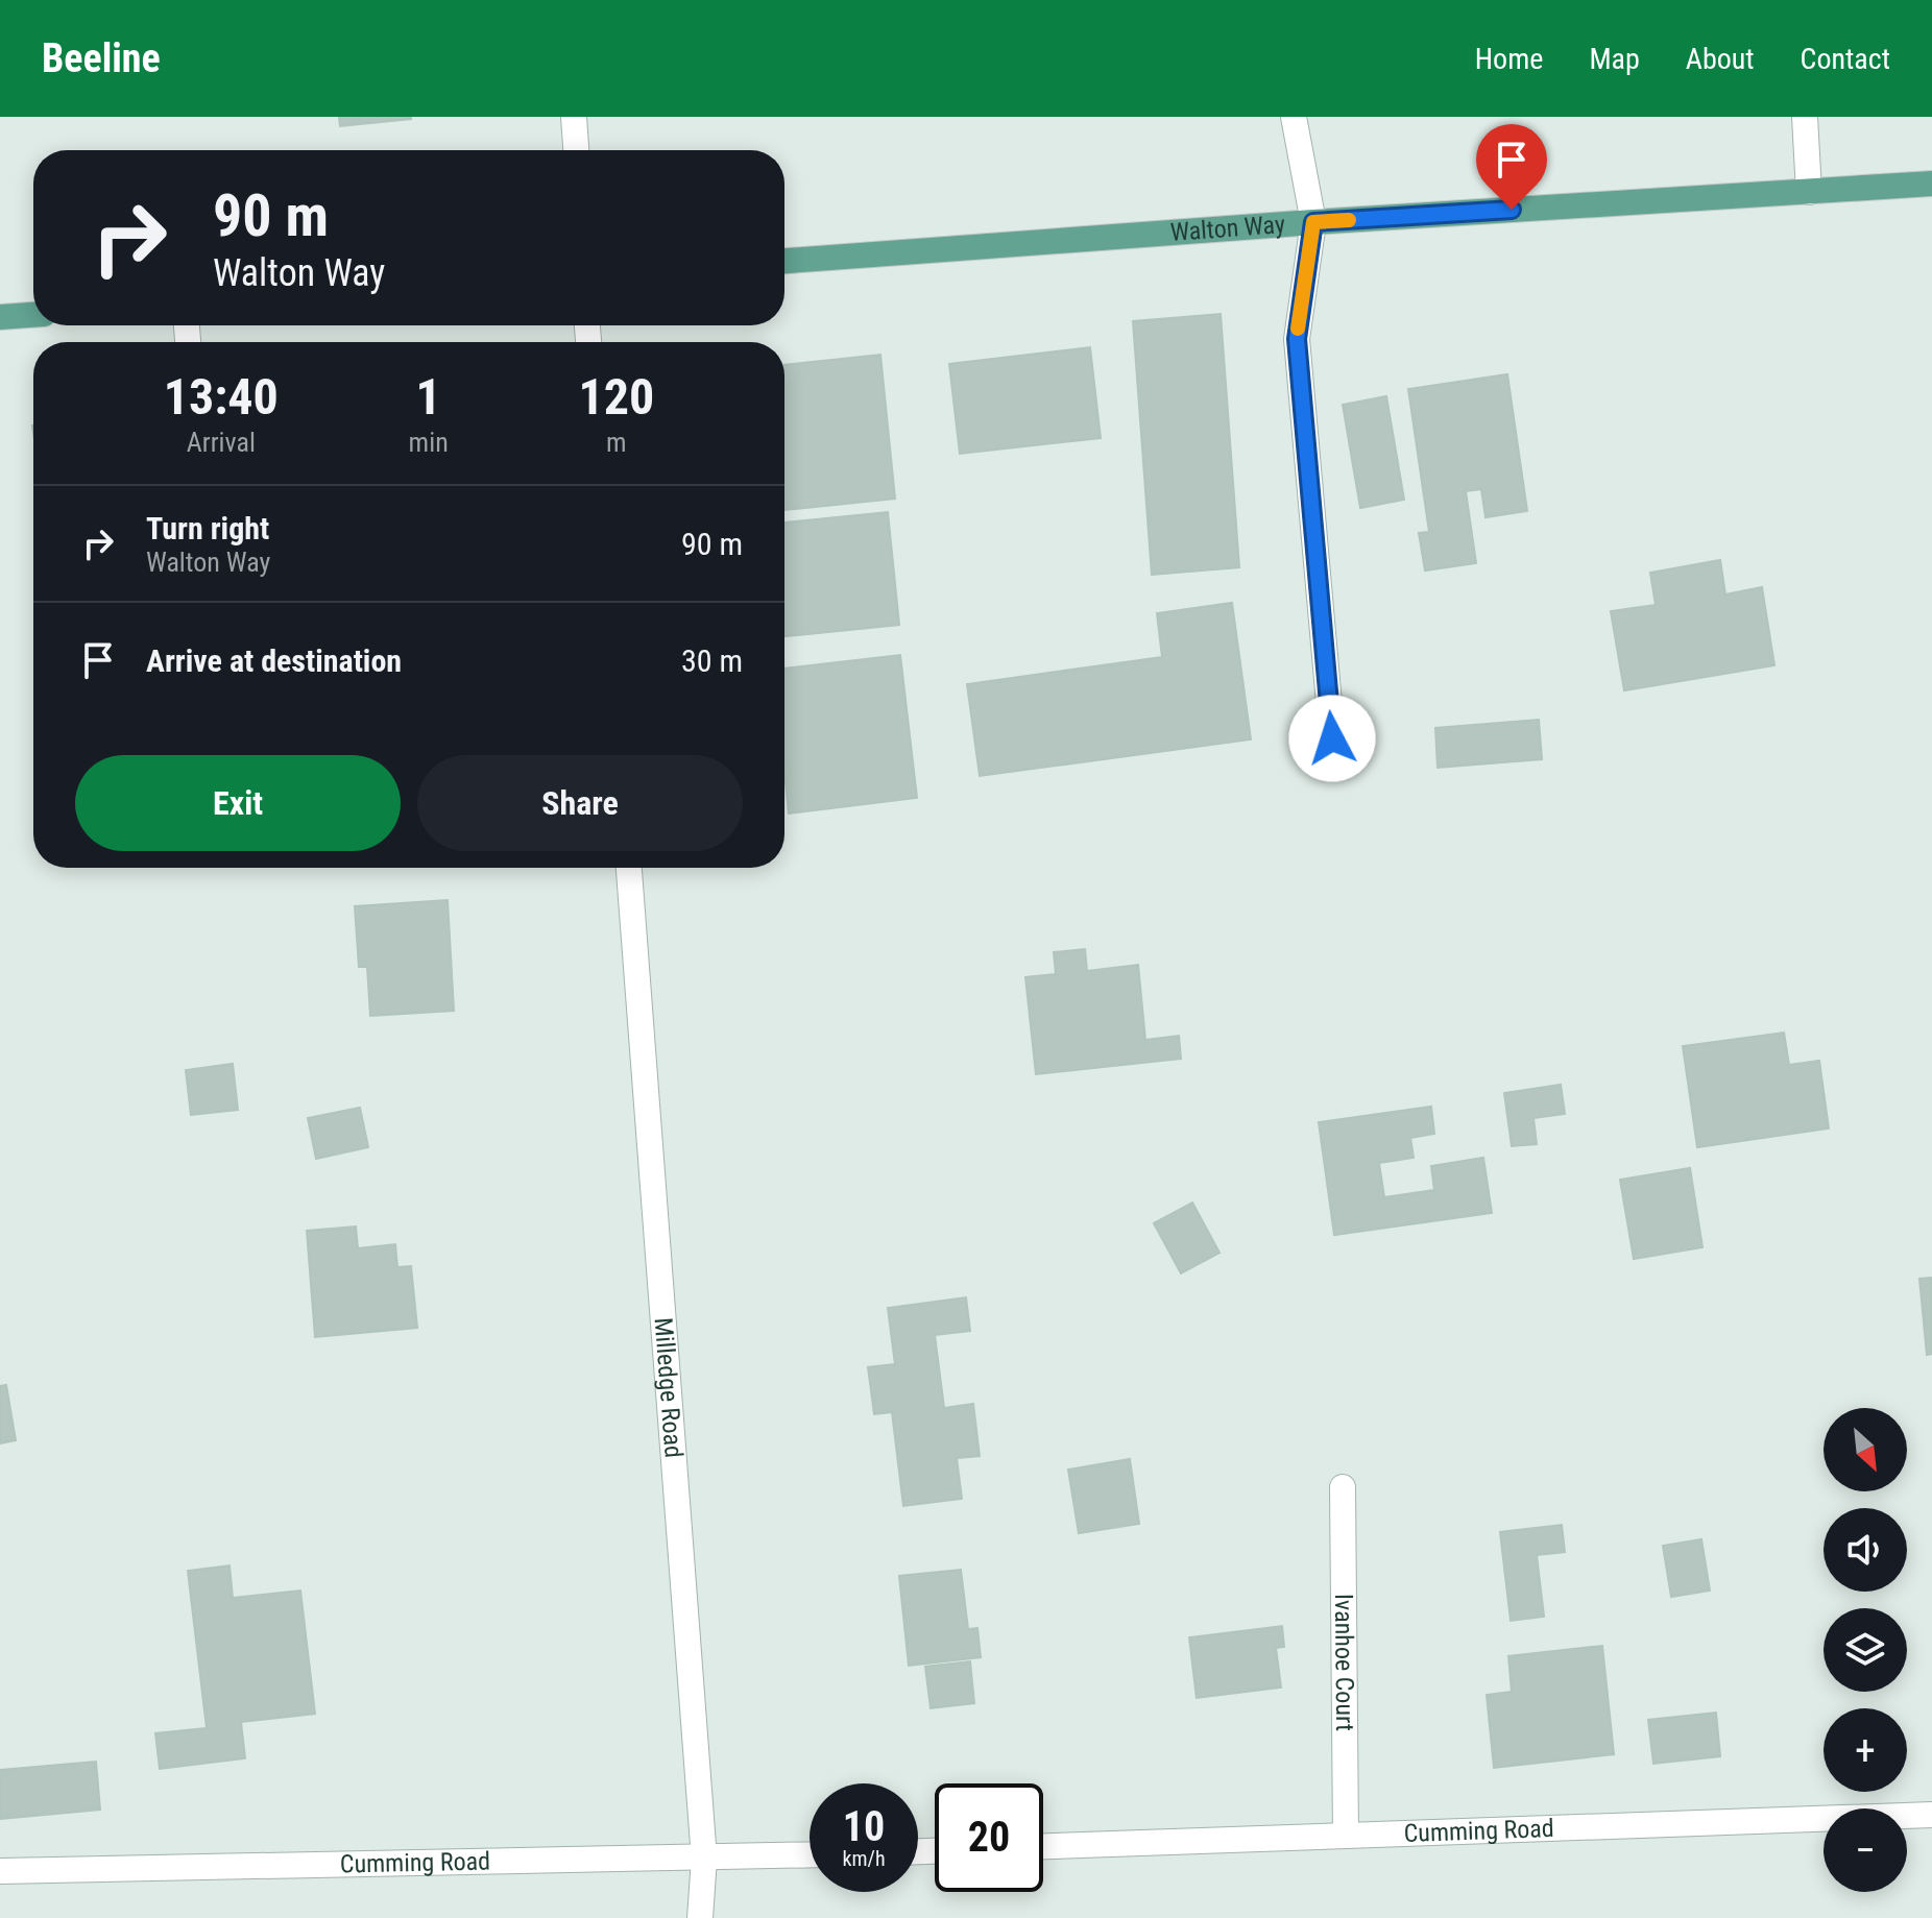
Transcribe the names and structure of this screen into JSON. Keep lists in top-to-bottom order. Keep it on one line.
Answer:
{"streets":{"main road":["Walton Way"],"street":["Milledge Road","Ivanhoe Court","Cumming Road"]},"crossings":[["Milledge Road","Cumming Road"],["Ivanhoe Court","Cumming Road"]],"north":"bottom right","page":{"header":"Beeline","nav":["Home","Map","About","Contact"],"turn":["90 m","Walton Way"],"eta":["13:40","Arrival","1","min","120","m"],"list":[{"name":"Turn right","note":"Walton Way","value":"90 m"},{"name":"Arrive at destination","value":"30 m"}],"buttons":["Exit","Share"],"map_buttons":["+","−"],"speed":"10 km/h","limit":"20"}}
